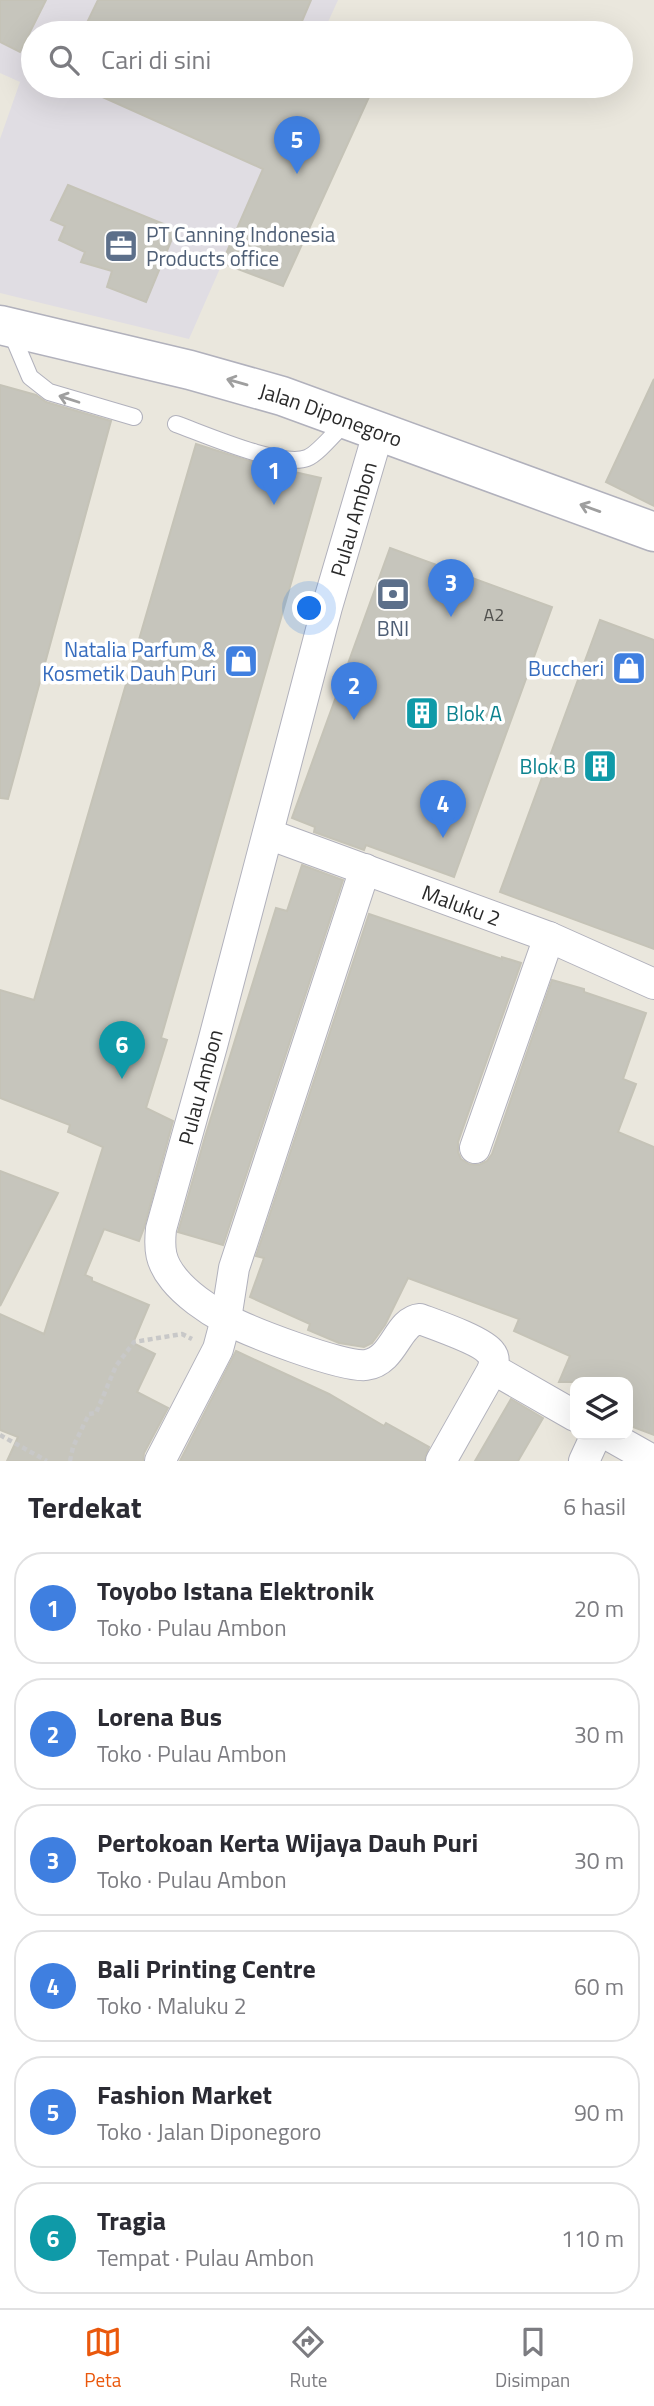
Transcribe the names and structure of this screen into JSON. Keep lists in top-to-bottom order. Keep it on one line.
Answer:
{"streets":{"main road":["Jalan Diponegoro"],"street":["Pulau Ambon","Maluku 2"]},"crossings":[["Jalan Diponegoro","Pulau Ambon"],["Pulau Ambon","Maluku 2"]],"one_way":["Jalan Diponegoro"],"places":{"office":["PT Canning Indonesia Products office"],"bank":["BNI"],"shop":["Natalia Parfum & Kosmetik Dauh Puri","Buccheri"],"building":["Blok A","Blok B"]},"house_numbers":["A2"],"page":{"search":"Cari di sini","pins":["5","1","3","2","4","6"],"heading":["Terdekat","6 hasil"],"list":[{"mark":"1","name":"Toyobo Istana Elektronik","note":"Toko · Pulau Ambon","value":"20 m"},{"mark":"2","name":"Lorena Bus","note":"Toko · Pulau Ambon","value":"30 m"},{"mark":"3","name":"Pertokoan Kerta Wijaya Dauh Puri","note":"Toko · Pulau Ambon","value":"30 m"},{"mark":"4","name":"Bali Printing Centre","note":"Toko · Maluku 2","value":"60 m"},{"mark":"5","name":"Fashion Market","note":"Toko · Jalan Diponegoro","value":"90 m"},{"mark":"6","name":"Tragia","note":"Tempat · Pulau Ambon","value":"110 m"}],"nav":["Peta","Rute","Disimpan"]}}
